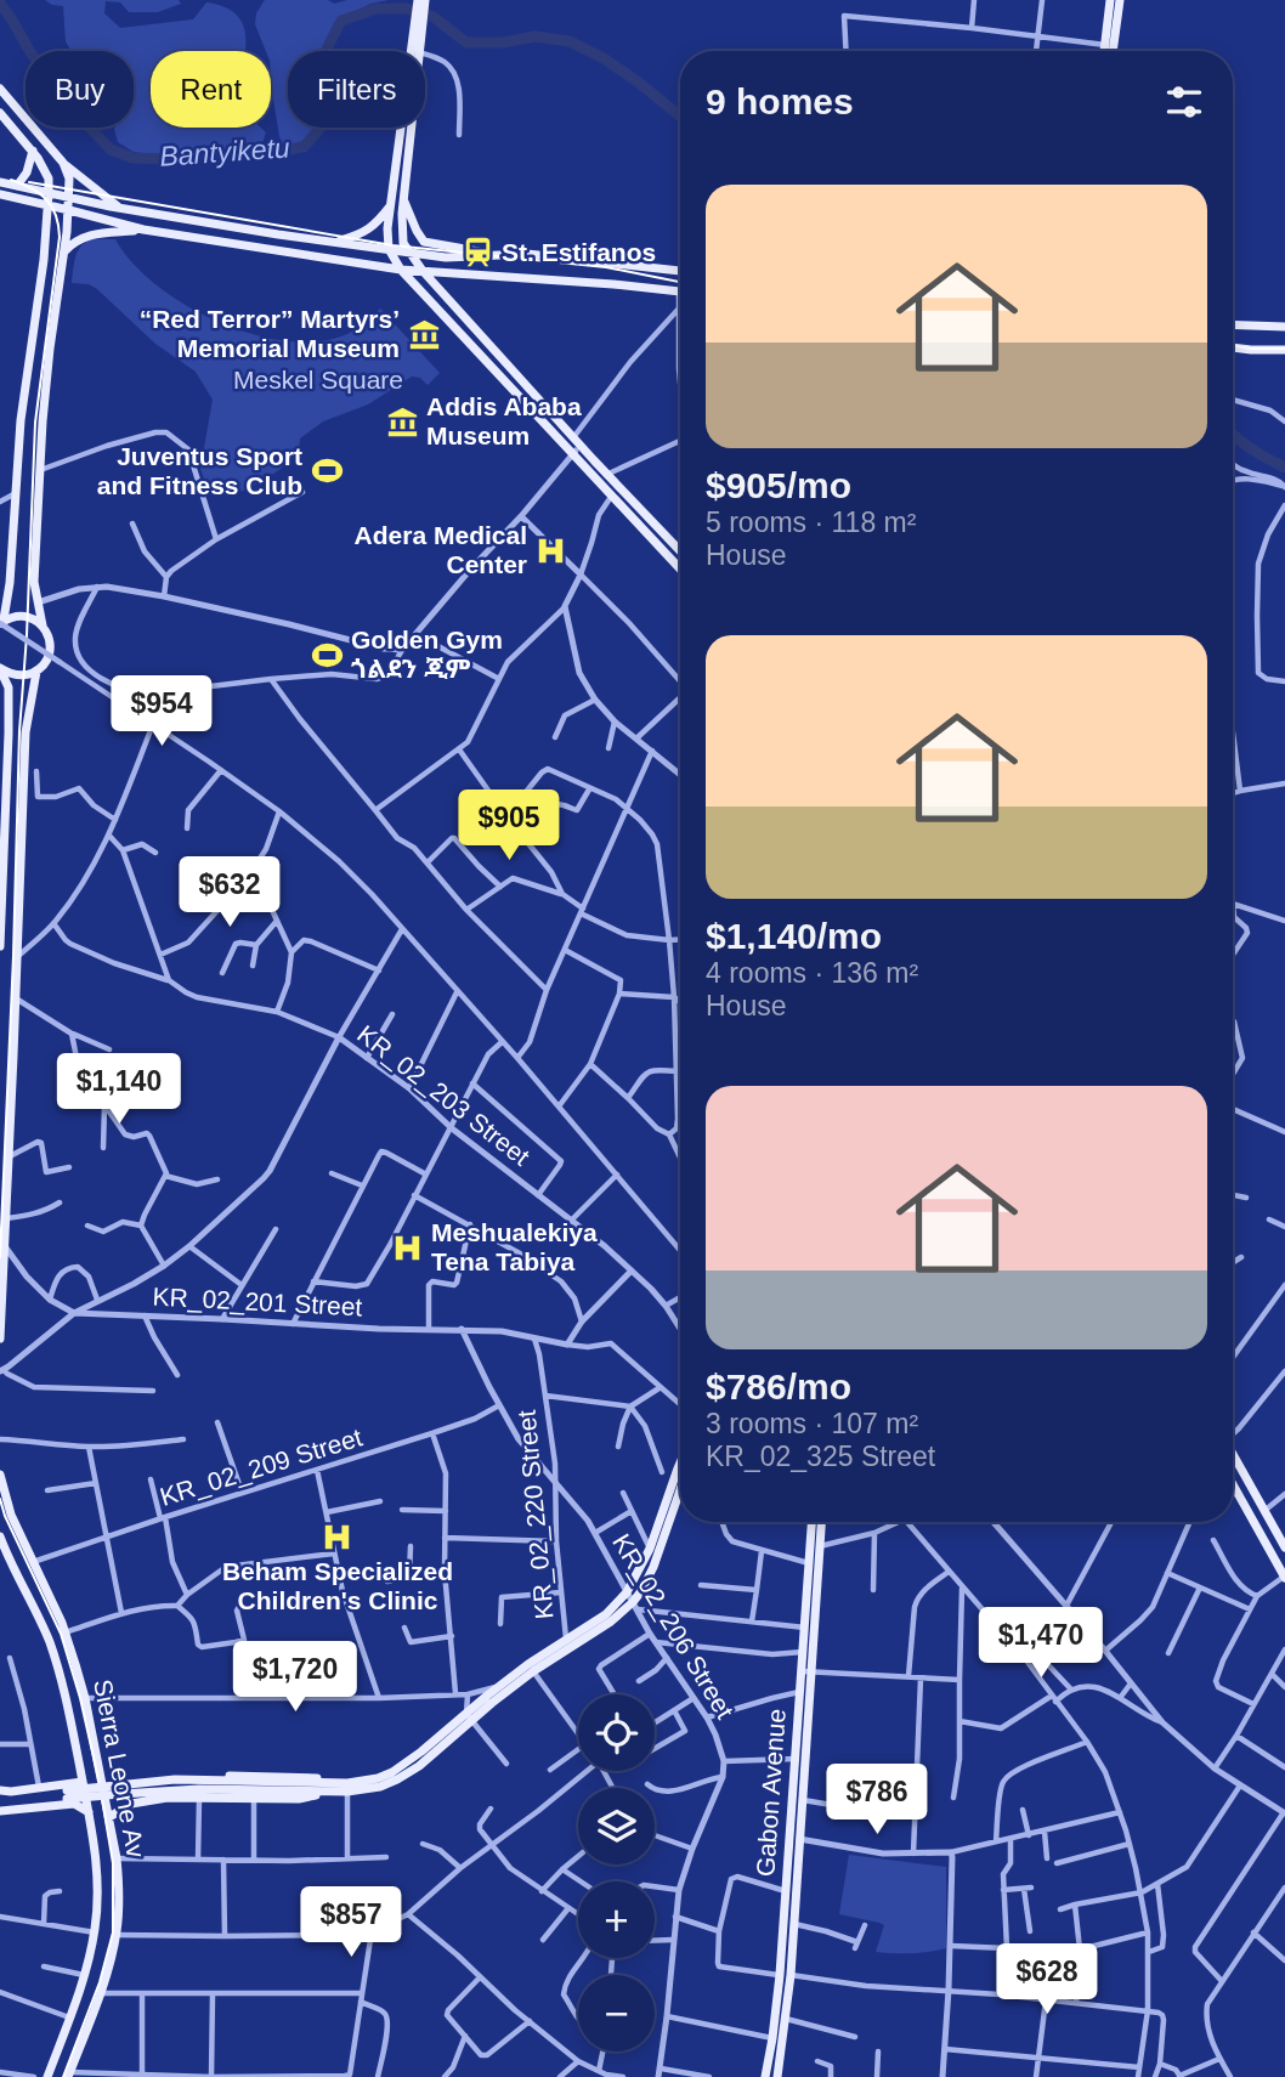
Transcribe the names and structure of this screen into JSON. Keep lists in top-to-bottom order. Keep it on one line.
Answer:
{"streets":{"main road":["Sierra Leone Av","Gabon Avenue"],"street":["KR_02_203 Street","KR_02_201 Street","KR_02_209 Street","KR_02_220 Street","KR_02_206 Street"]},"crossings":[["KR_02_203 Street","KR_02_201 Street"],["KR_02_201 Street","KR_02_220 Street"],["KR_02_201 Street","KR_02_206 Street"],["KR_02_209 Street","KR_02_206 Street"],["KR_02_209 Street","Sierra Leone Av"],["KR_02_220 Street","KR_02_206 Street"]],"water":["Bantyiketu"],"parks":["Meskel Square"],"places":{"station":["St. Estifanos"],"museum":["“Red Terror” Martyrs’ Memorial Museum","Addis Ababa Museum"],"sports":["Juventus Sport and Fitness Club","Golden Gym ጎልደን ጂም"],"hospital":["Adera Medical Center","Meshualekiya Tena Tabiya","Beham Specialized Children's Clinic"]},"page":{"chip":["Buy","Rent","Filters"],"heading":"9 homes","list":[{"name":"$905/mo","note":"5 rooms · 118 m² · House"},{"name":"$1,140/mo","note":"4 rooms · 136 m² · House"},{"name":"$786/mo","note":"3 rooms · 107 m² · KR_02_325 Street"}],"price":["$954","$905","$632","$1,140","$1,470","$1,720","$786","$857","$628"],"map_buttons":["+","−"]}}
